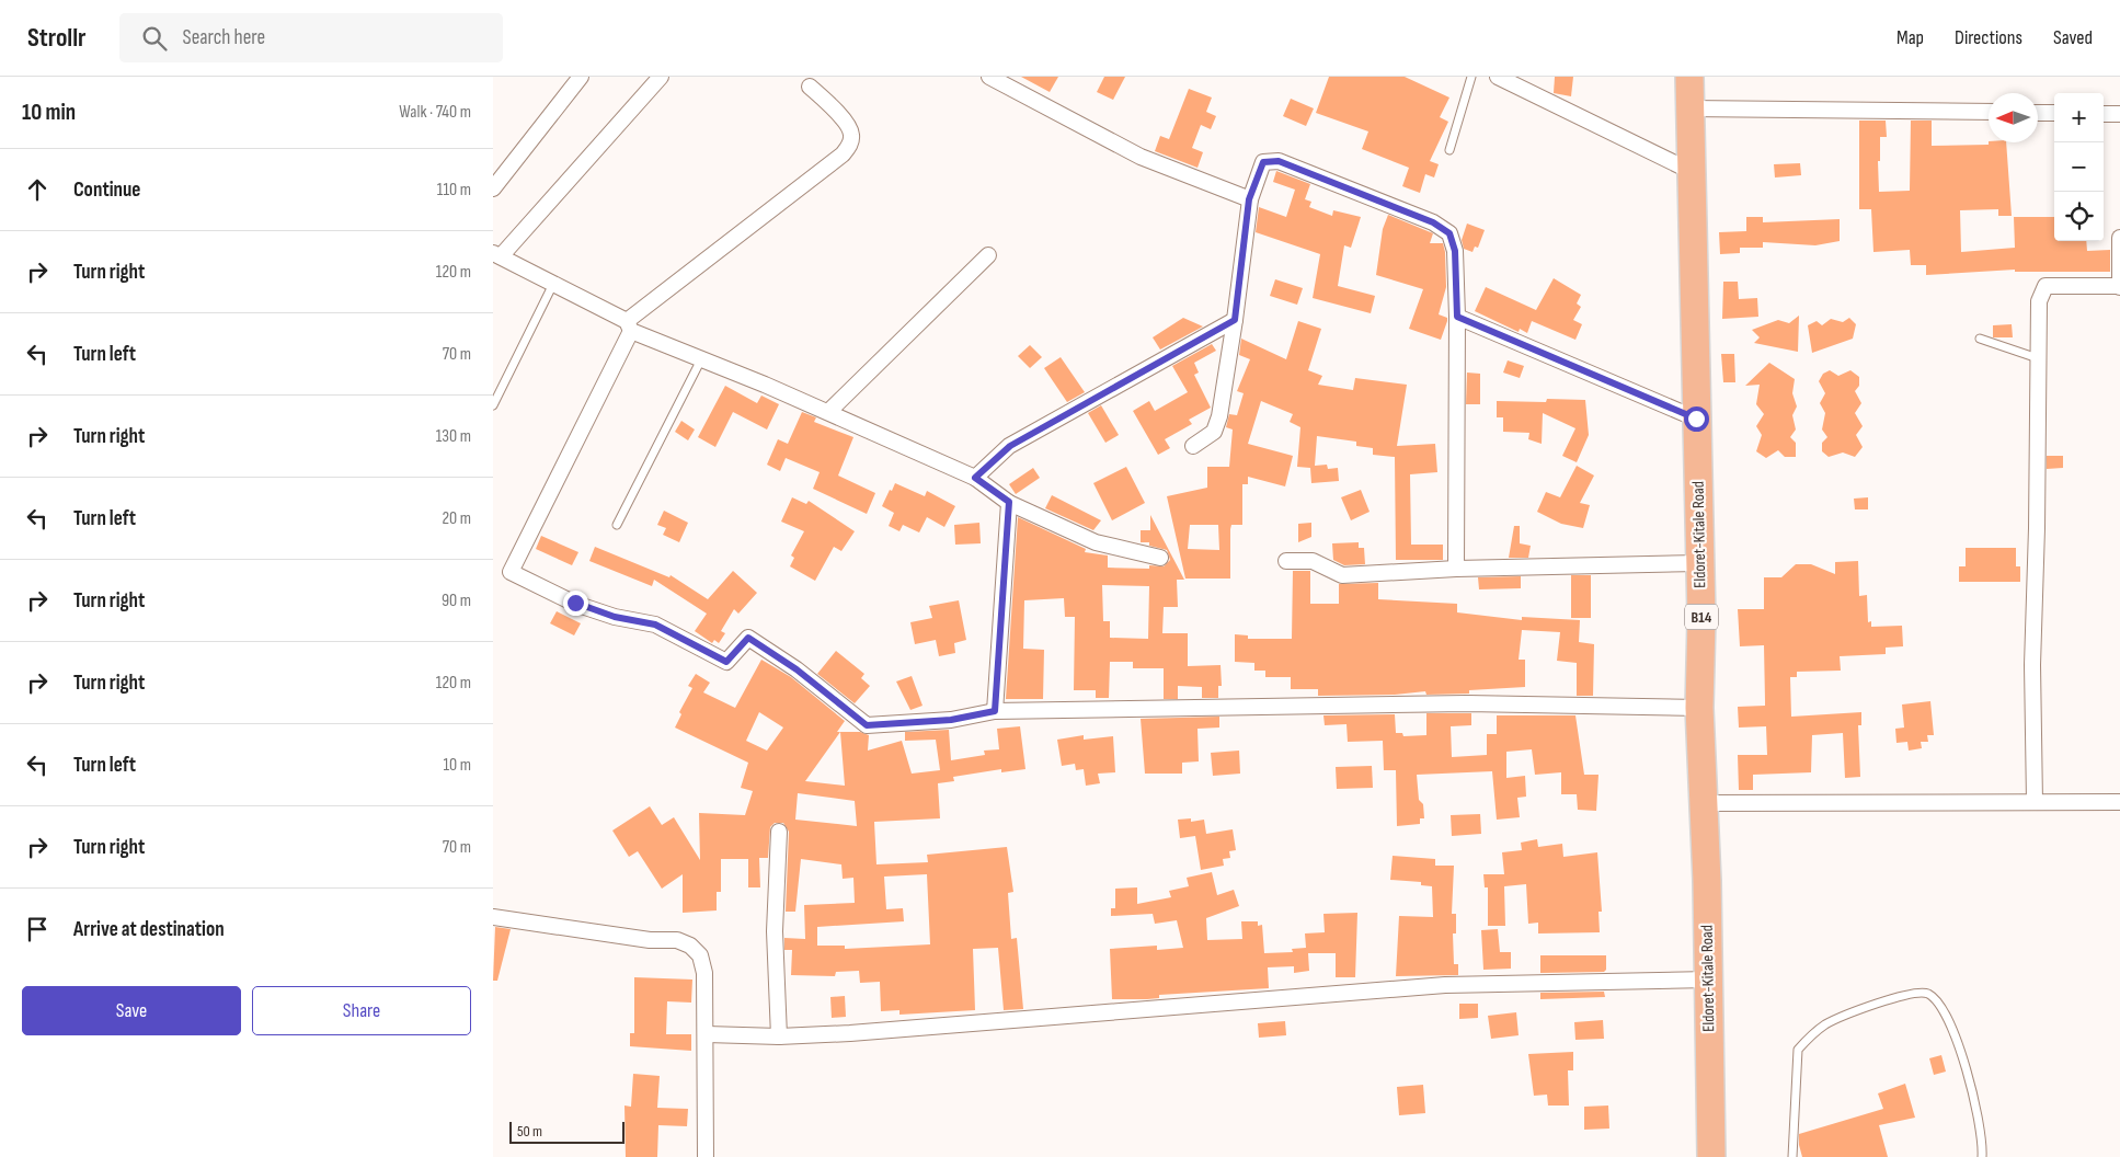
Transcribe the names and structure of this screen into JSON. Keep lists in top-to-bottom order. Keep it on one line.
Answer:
{"streets":{"highway":["Eldoret-Kitale Road","B14"]},"scale_bar":"50 m","north":"left","page":{"header":"Strollr","search":"Search here","nav":["Map","Directions","Saved"],"heading":["10 min","Walk · 740 m"],"map_buttons":["+","−"],"list":[["Continue","110 m"],["Turn right","120 m"],["Turn left","70 m"],["Turn right","130 m"],["Turn left","20 m"],["Turn right","90 m"],["Turn right","120 m"],["Turn left","10 m"],["Turn right","70 m"],"Arrive at destination"],"buttons":["Save","Share"],"scale":"50 m"}}
